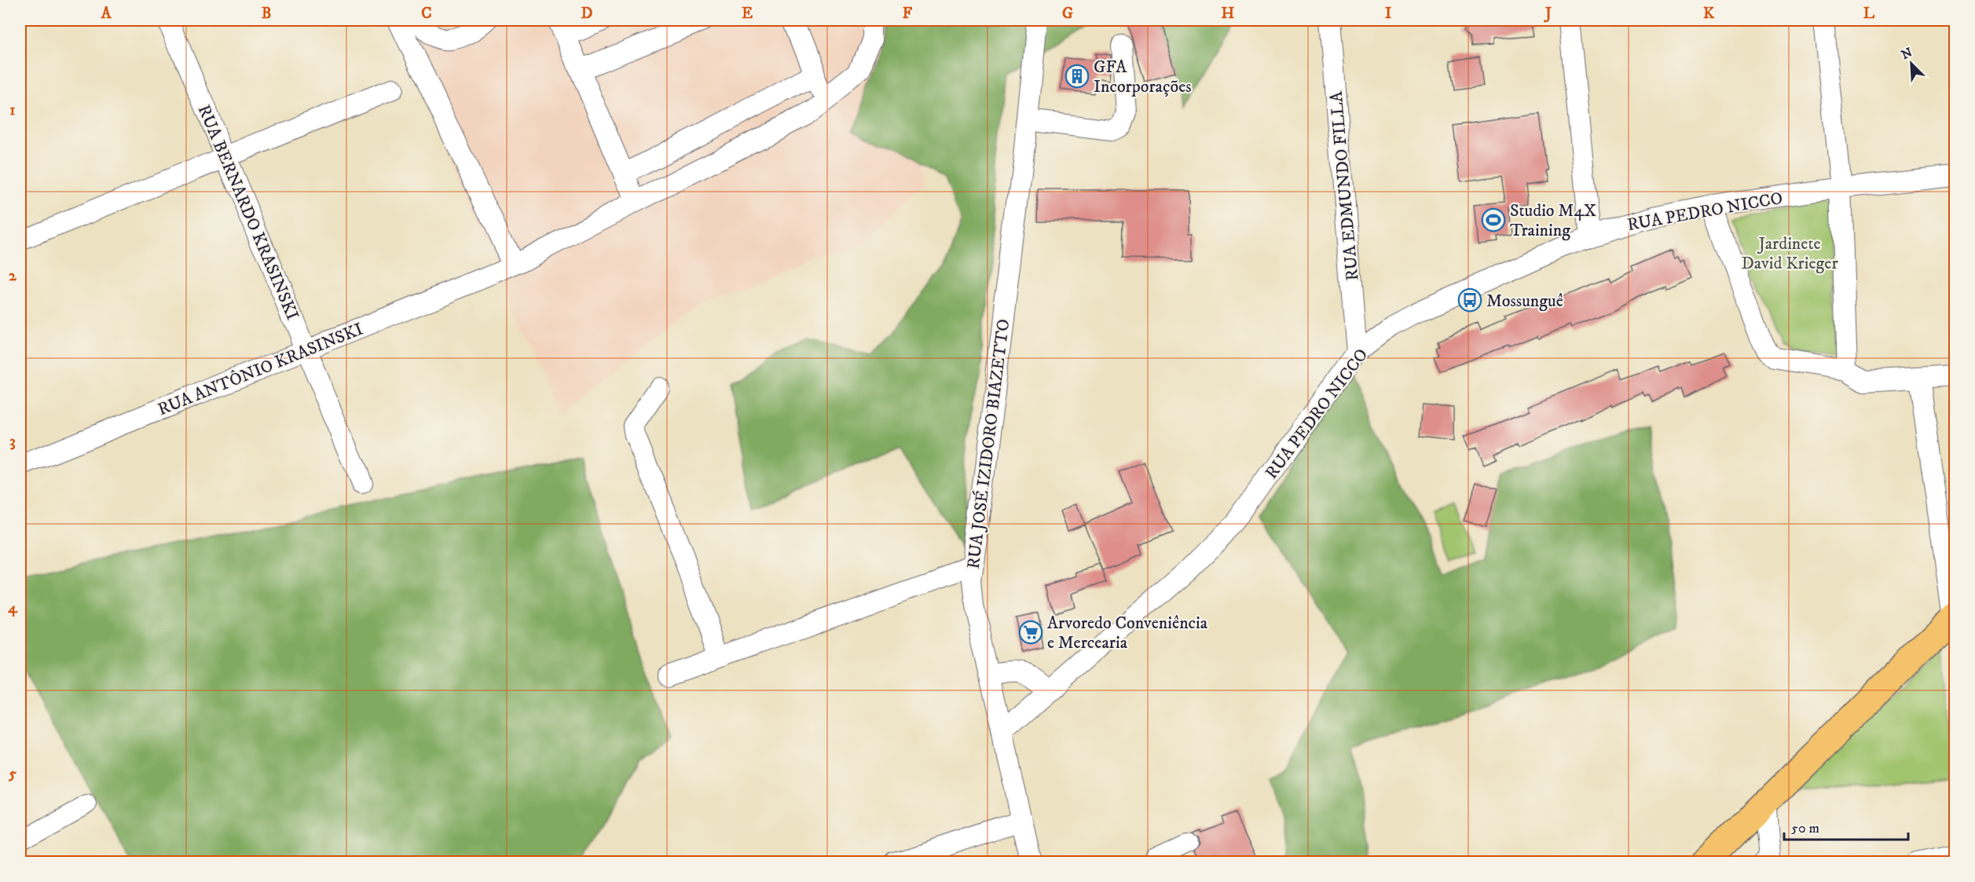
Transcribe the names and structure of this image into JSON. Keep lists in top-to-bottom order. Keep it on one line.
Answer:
{"streets":{"street":["RUA EDMUNDO FILLA","RUA PEDRO NICCO","RUA BERNARDO KRASINSKI","RUA ANTÔNIO KRASINSKI","RUA JOSÉ IZIDORO BIAZETTO"]},"crossings":[["RUA EDMUNDO FILLA","RUA PEDRO NICCO"],["RUA PEDRO NICCO","RUA JOSÉ IZIDORO BIAZETTO"],["RUA BERNARDO KRASINSKI","RUA ANTÔNIO KRASINSKI"]],"parks":["Jardinete David Krieger"],"places":{"building":["GFA Incorporações"],"sports":["Studio M4X Training"],"bus stop":["Mossunguê"],"supermarket":["Arvoredo Conveniência e Mercearia"]},"scale_bar":"50 m","north":"top left","grid":{"columns":["A","B","C","D","E","F","G","H","I","J","K","L"],"rows":["1","2","3","4","5"]}}
